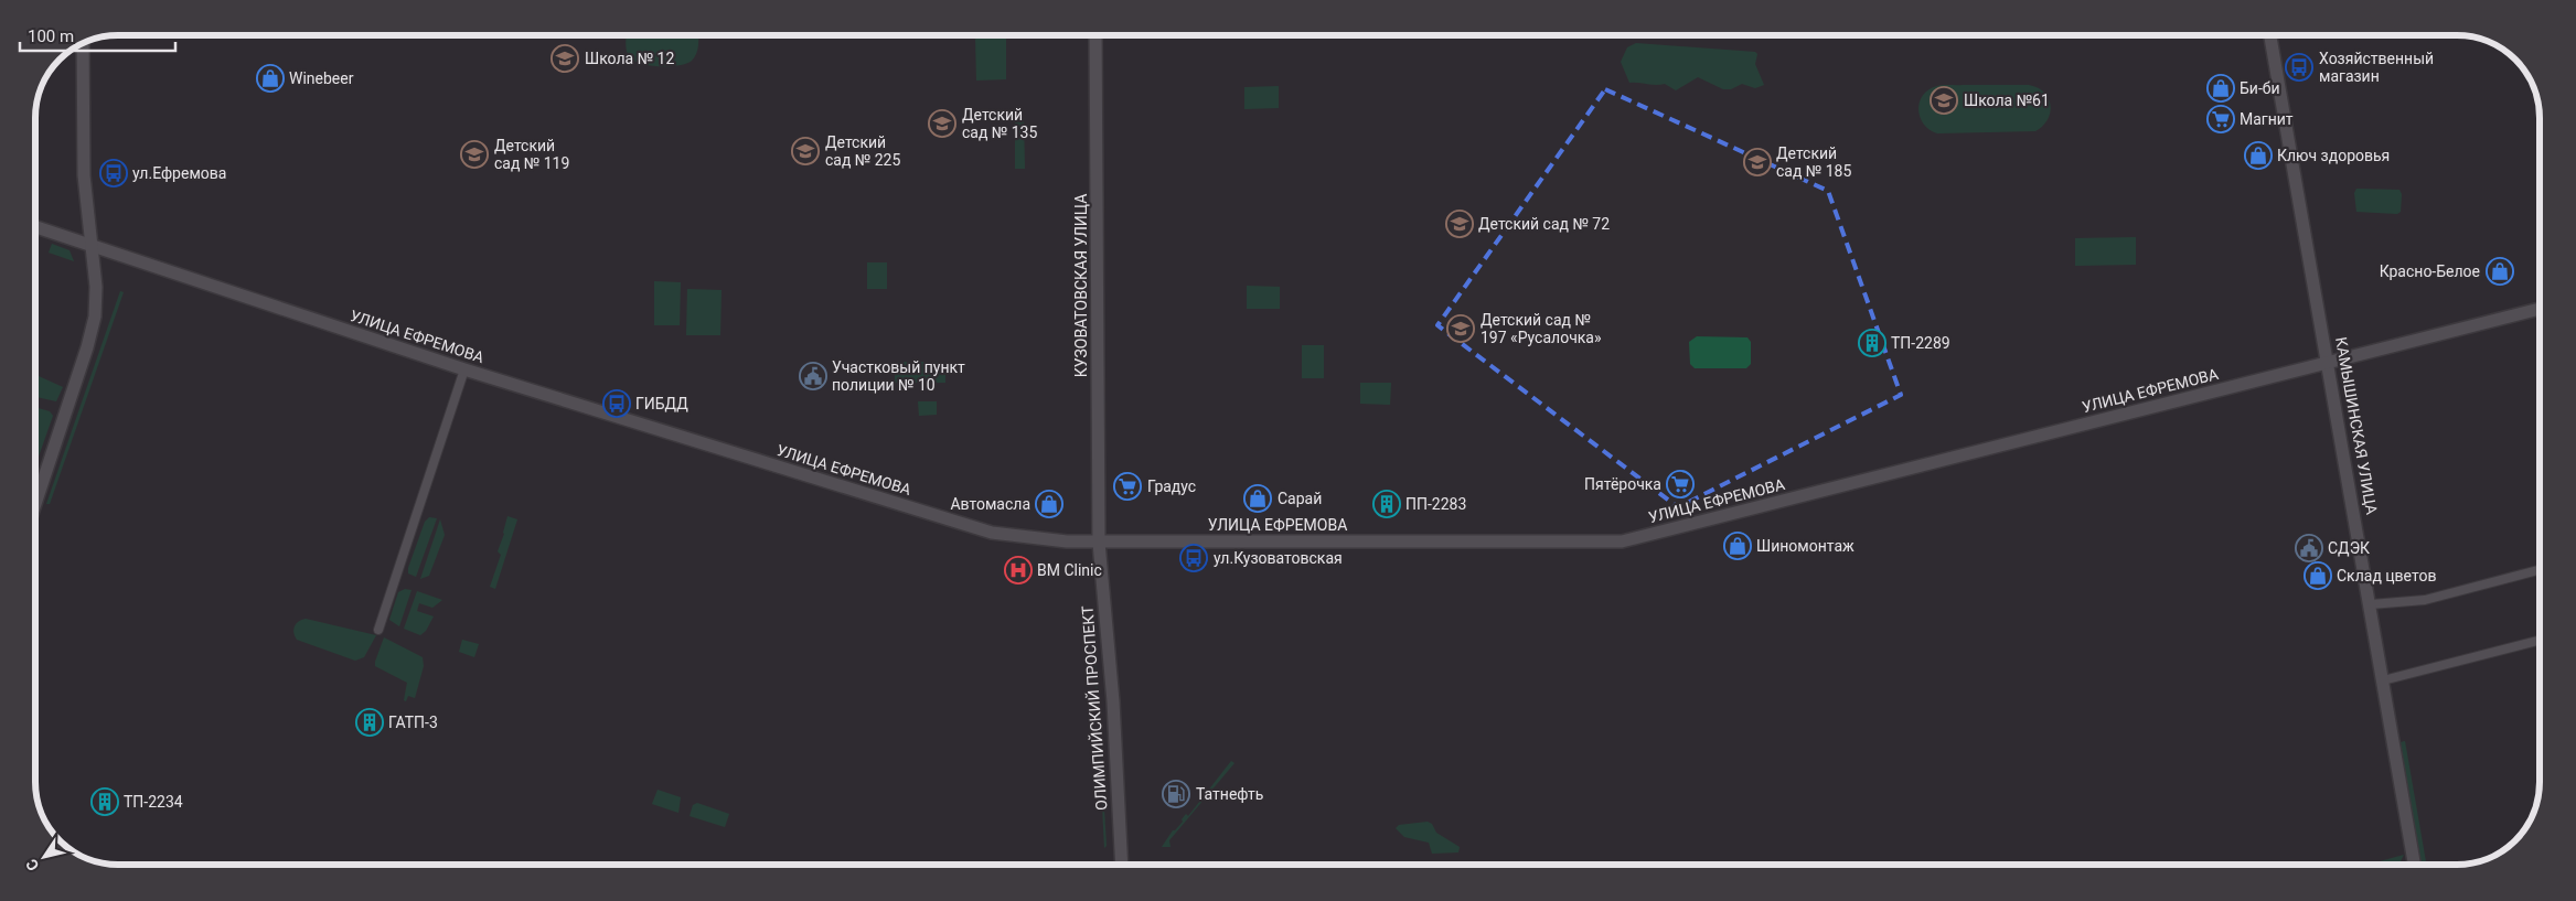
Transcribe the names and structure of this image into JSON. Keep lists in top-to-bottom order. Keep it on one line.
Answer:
{"streets":{"street":["КУЗОВАТОВСКАЯ УЛИЦА","УЛИЦА ЕФРЕМОВА","КАМЫШИНСКАЯ УЛИЦА","ОЛИМПИЙСКИЙ ПРОСПЕКТ"]},"crossings":[["КУЗОВАТОВСКАЯ УЛИЦА","УЛИЦА ЕФРЕМОВА"],["КУЗОВАТОВСКАЯ УЛИЦА","ОЛИМПИЙСКИЙ ПРОСПЕКТ"],["УЛИЦА ЕФРЕМОВА","КАМЫШИНСКАЯ УЛИЦА"],["УЛИЦА ЕФРЕМОВА","ОЛИМПИЙСКИЙ ПРОСПЕКТ"]],"places":{"school or university":["Школа № 12","Школа №61","Детский сад № 135","Детский сад № 225","Детский сад № 119","Детский сад № 185","Детский сад № 72","Детский сад № 197 «Русалочка»"],"bus stop":["Хозяйственный магазин","ул.Ефремова","ГИБДД","ул.Кузоватовская"],"shop":["Winebeer","Би-би","Ключ здоровья","Красно-Белое","Сарай","Автомасла","Шиномонтаж","Склад цветов"],"supermarket":["Магнит","Пятёрочка","Градус"],"building":["ТП-2289","ПП-2283","ГАТП-3","ТП-2234"],"public building":["Участковый пункт полиции № 10","СДЭК"],"hospital":["BM Clinic"],"fuel station":["Татнефть"]},"scale_bar":"100 m","north":"bottom left"}
